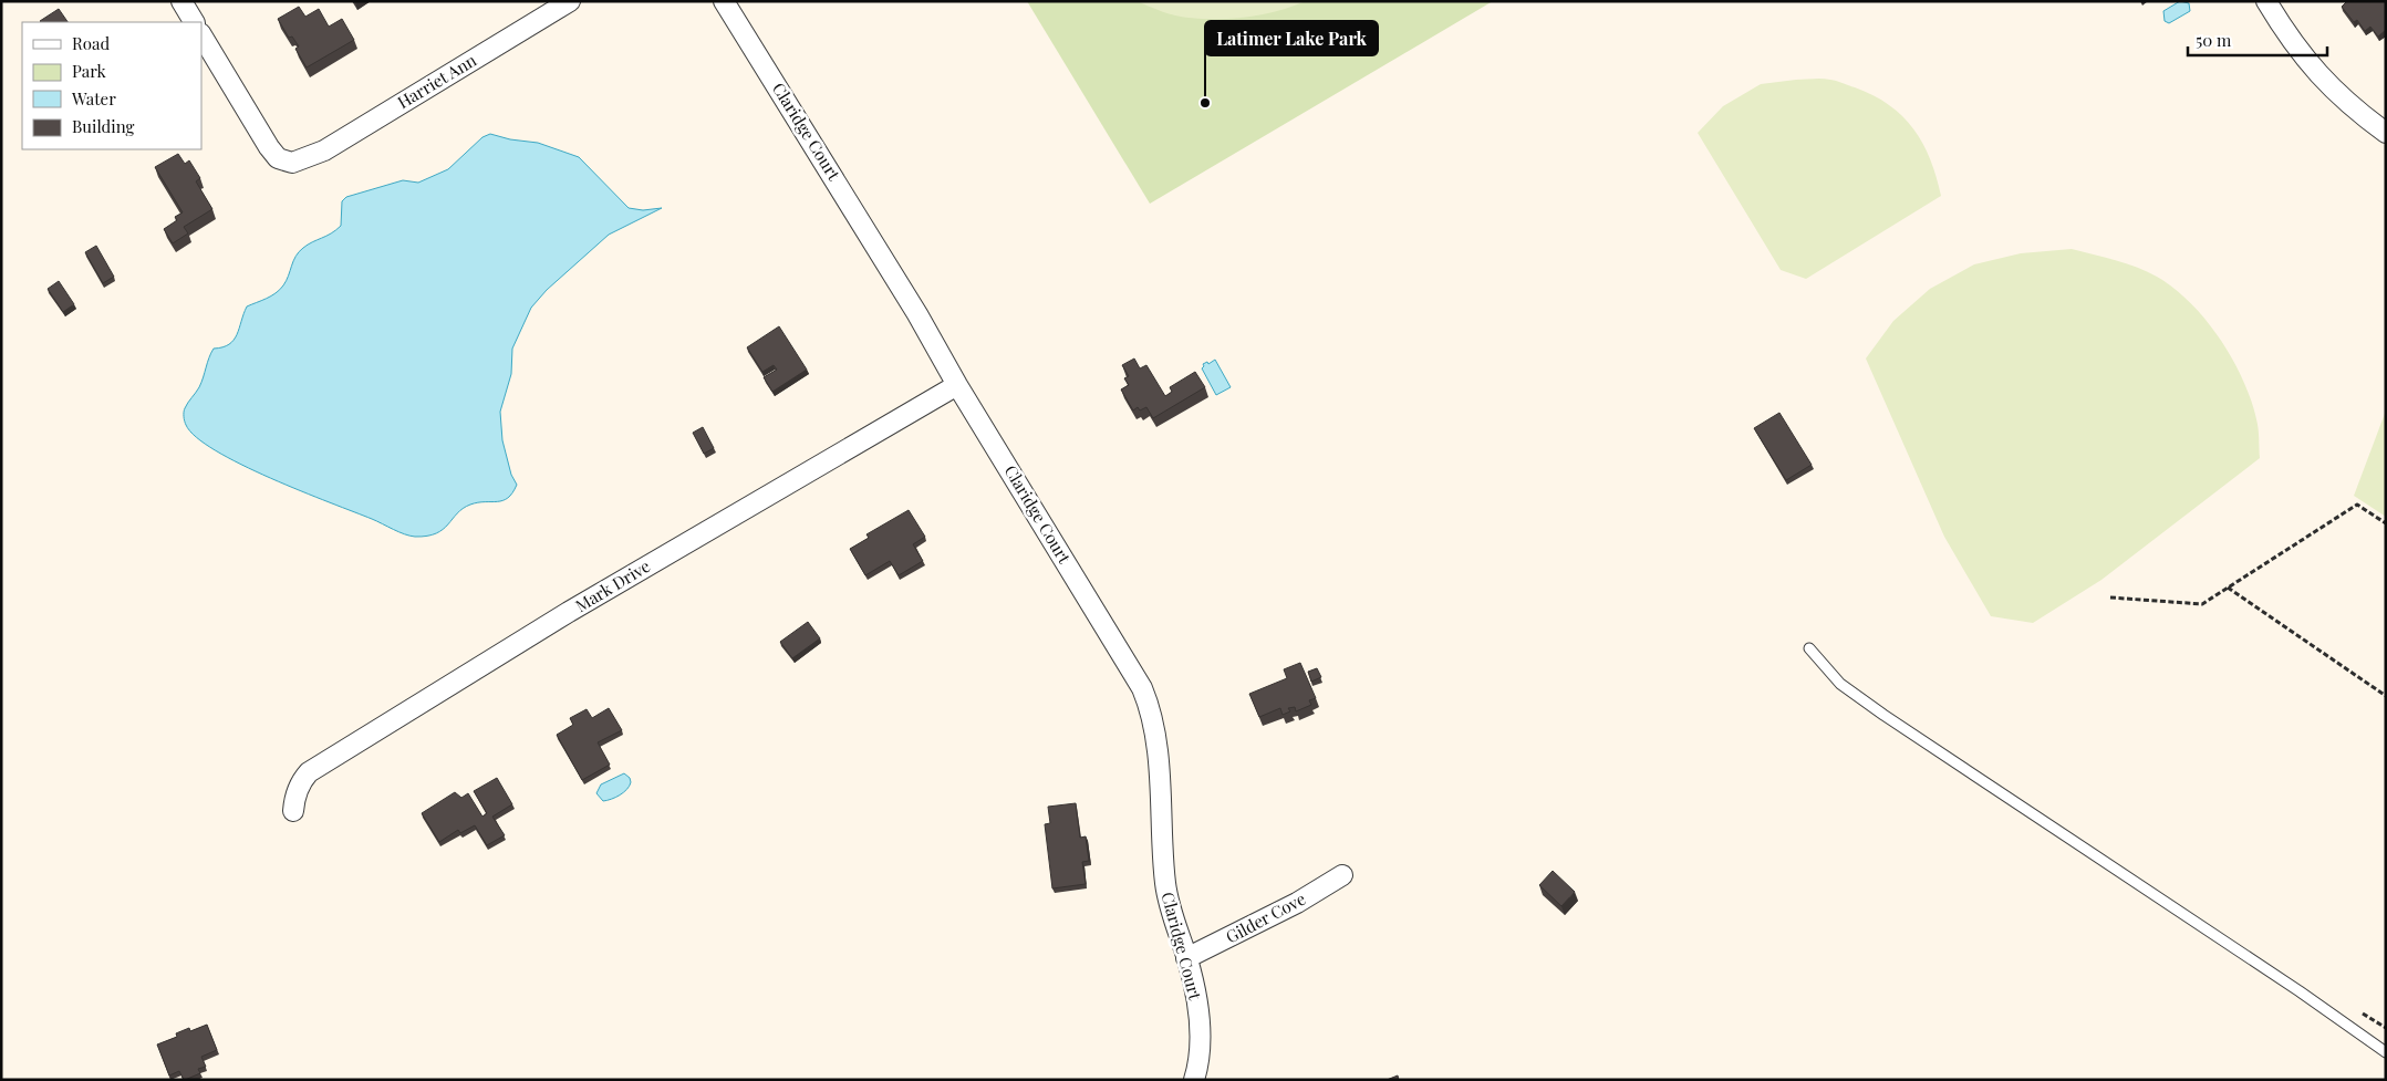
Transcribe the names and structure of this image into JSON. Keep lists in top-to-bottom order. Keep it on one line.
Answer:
{"streets":{"street":["Harriet Ann","Claridge Court","Mark Drive","Gilder Cove"]},"crossings":[["Claridge Court","Mark Drive"],["Claridge Court","Gilder Cove"]],"places":["Latimer Lake Park"],"legend":["Road","Park","Water","Building"],"scale_bar":"50 m"}
